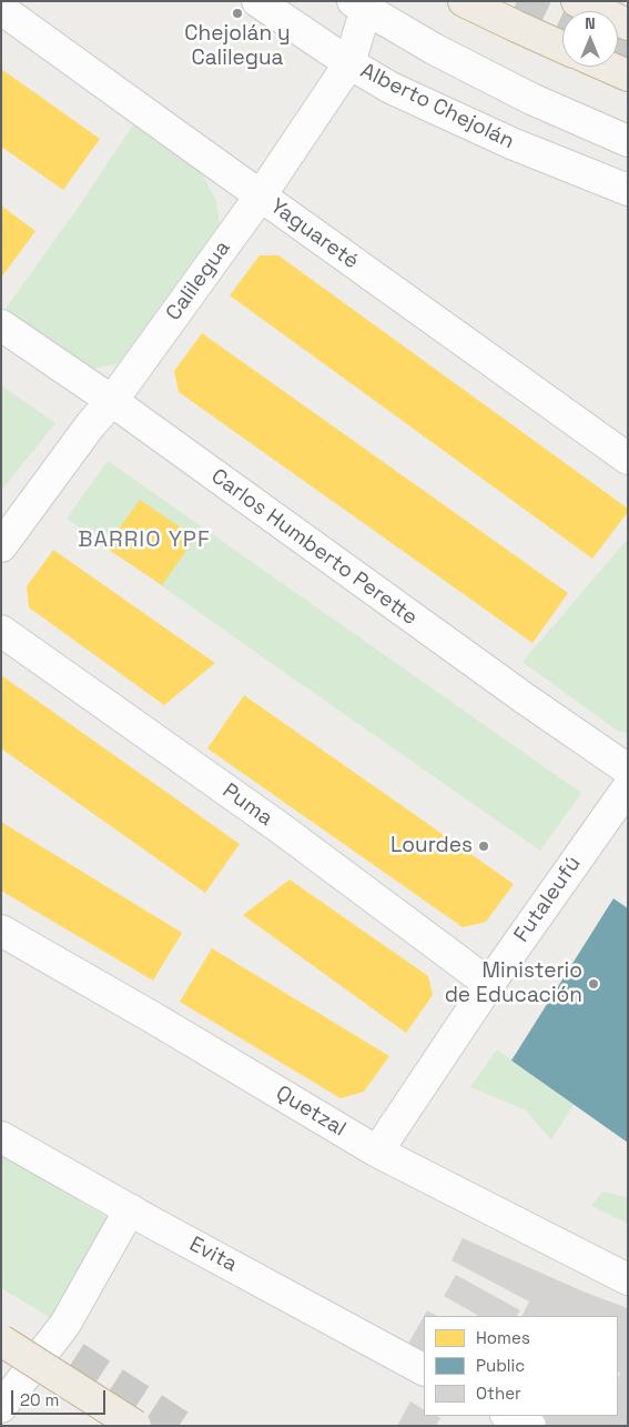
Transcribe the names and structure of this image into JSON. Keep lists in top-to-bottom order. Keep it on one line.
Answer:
{"streets":{"street":["Alberto Chejolán","Yaguareté","Calilegua","Carlos Humberto Perette","Puma","Futaleufú","Quetzal","Evita"]},"crossings":[["Alberto Chejolán","Calilegua"],["Yaguareté","Calilegua"],["Calilegua","Carlos Humberto Perette"],["Puma","Futaleufú"],["Futaleufú","Quetzal"]],"districts":["BARRIO YPF"],"places":["Chejolán y Calilegua","Lourdes","Ministerio de Educación"],"legend":["Homes","Public","Other"],"scale_bar":"20 m","north":"top"}
